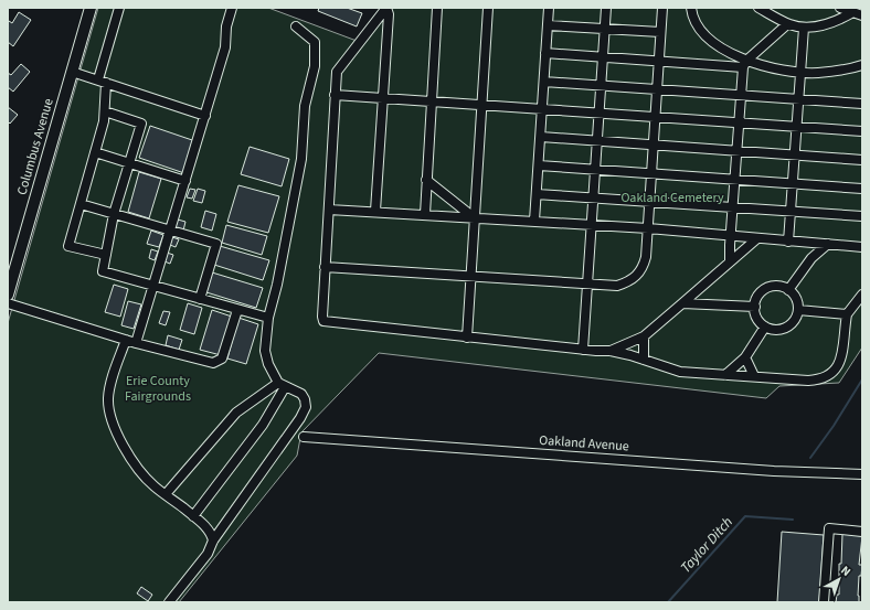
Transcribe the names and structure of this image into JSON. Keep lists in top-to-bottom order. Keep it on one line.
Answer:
{"streets":{"main road":["Columbus Avenue"],"street":["Oakland Avenue"]},"water":["Taylor Ditch"],"parks":["Oakland Cemetery","Erie County Fairgrounds"],"north":"top right"}
